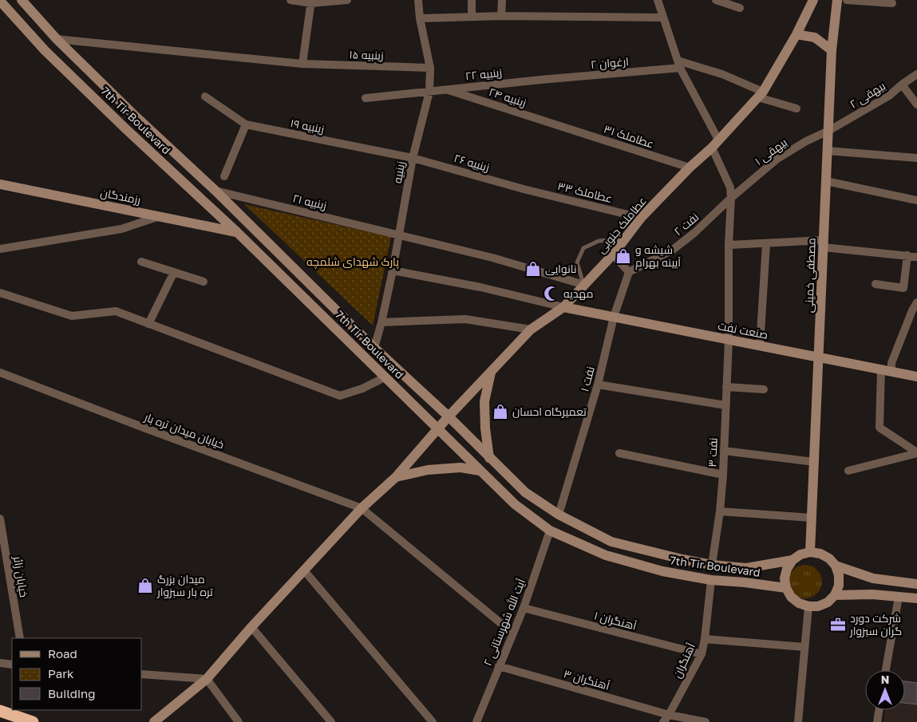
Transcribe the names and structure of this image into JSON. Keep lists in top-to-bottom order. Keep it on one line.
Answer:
{"streets":{"main road":["7th Tir Boulevard","رزمندگان","عطاملک جنوبی","مصطفی خمینی","صنعت نفت"],"street":["زینبیه ۱۵","ارغوان ۲","زینبیه ۲۲","بیهقی ۲","زینبیه ۲۴","زینبیه ۱۹","عطاملک ۳۱","بیهقی ۱","زینبیه ۲۶","زینبیه","عطاملک ۳۳","زینبیه ۲۱","نفت ۲","نفت ۱","خیابان میدان تره بار","نفت ۳","خیابان زائر","آهنگران ۱","آیت الله شهرستانی ۲","آهنگران","آهنگران ۳"]},"crossings":[["زینبیه ۱۵","7th Tir Boulevard"],["زینبیه ۱۵","زینبیه"],["ارغوان ۲","زینبیه ۲۲"],["ارغوان ۲","نفت ۳"],["زینبیه ۲۲","زینبیه ۲۴"],["زینبیه ۲۲","زینبیه"],["بیهقی ۲","بیهقی ۱"],["بیهقی ۲","مصطفی خمینی"],["زینبیه ۲۴","عطاملک ۳۱"],["7th Tir Boulevard","زینبیه"],["7th Tir Boulevard","رزمندگان"],["7th Tir Boulevard","زینبیه ۲۱"],["7th Tir Boulevard","عطاملک جنوبی"],["7th Tir Boulevard","مصطفی خمینی"],["7th Tir Boulevard","نفت ۱"],["7th Tir Boulevard","نفت ۳"],["7th Tir Boulevard","آیت الله شهرستانی ۲"],["7th Tir Boulevard","آهنگران"],["زینبیه ۱۹","زینبیه ۲۶"],["زینبیه ۱۹","زینبیه"],["عطاملک ۳۱","عطاملک جنوبی"],["بیهقی ۱","نفت ۲"],["بیهقی ۱","مصطفی خمینی"],["بیهقی ۱","نفت ۳"],["زینبیه ۲۶","زینبیه"],["زینبیه ۲۶","عطاملک ۳۳"],["زینبیه","زینبیه ۲۱"],["عطاملک ۳۳","عطاملک جنوبی"],["زینبیه ۲۱","عطاملک جنوبی"],["نفت ۲","نفت ۳"],["عطاملک جنوبی","صنعت نفت"],["عطاملک جنوبی","خیابان میدان تره بار"],["عطاملک جنوبی","نفت ۳"],["مصطفی خمینی","صنعت نفت"],["صنعت نفت","نفت ۱"],["صنعت نفت","نفت ۳"],["خیابان میدان تره بار","آیت الله شهرستانی ۲"],["آهنگران ۱","آیت الله شهرستانی ۲"],["آهنگران ۱","آهنگران"],["آیت الله شهرستانی ۲","آهنگران ۳"],["آهنگران","آهنگران ۳"]],"parks":["پارک شهدای شلمچه"],"places":{"shop":["شیشه و آیینه بهرام","نانوایی","تعمیرگاه احسان","میدان بزرگ تره بار سبزوار"],"mosque":["مهدیه"],"office":["شرکت دورد گران سبزوار"]},"legend":["Road","Park","Building"],"north":"top"}
